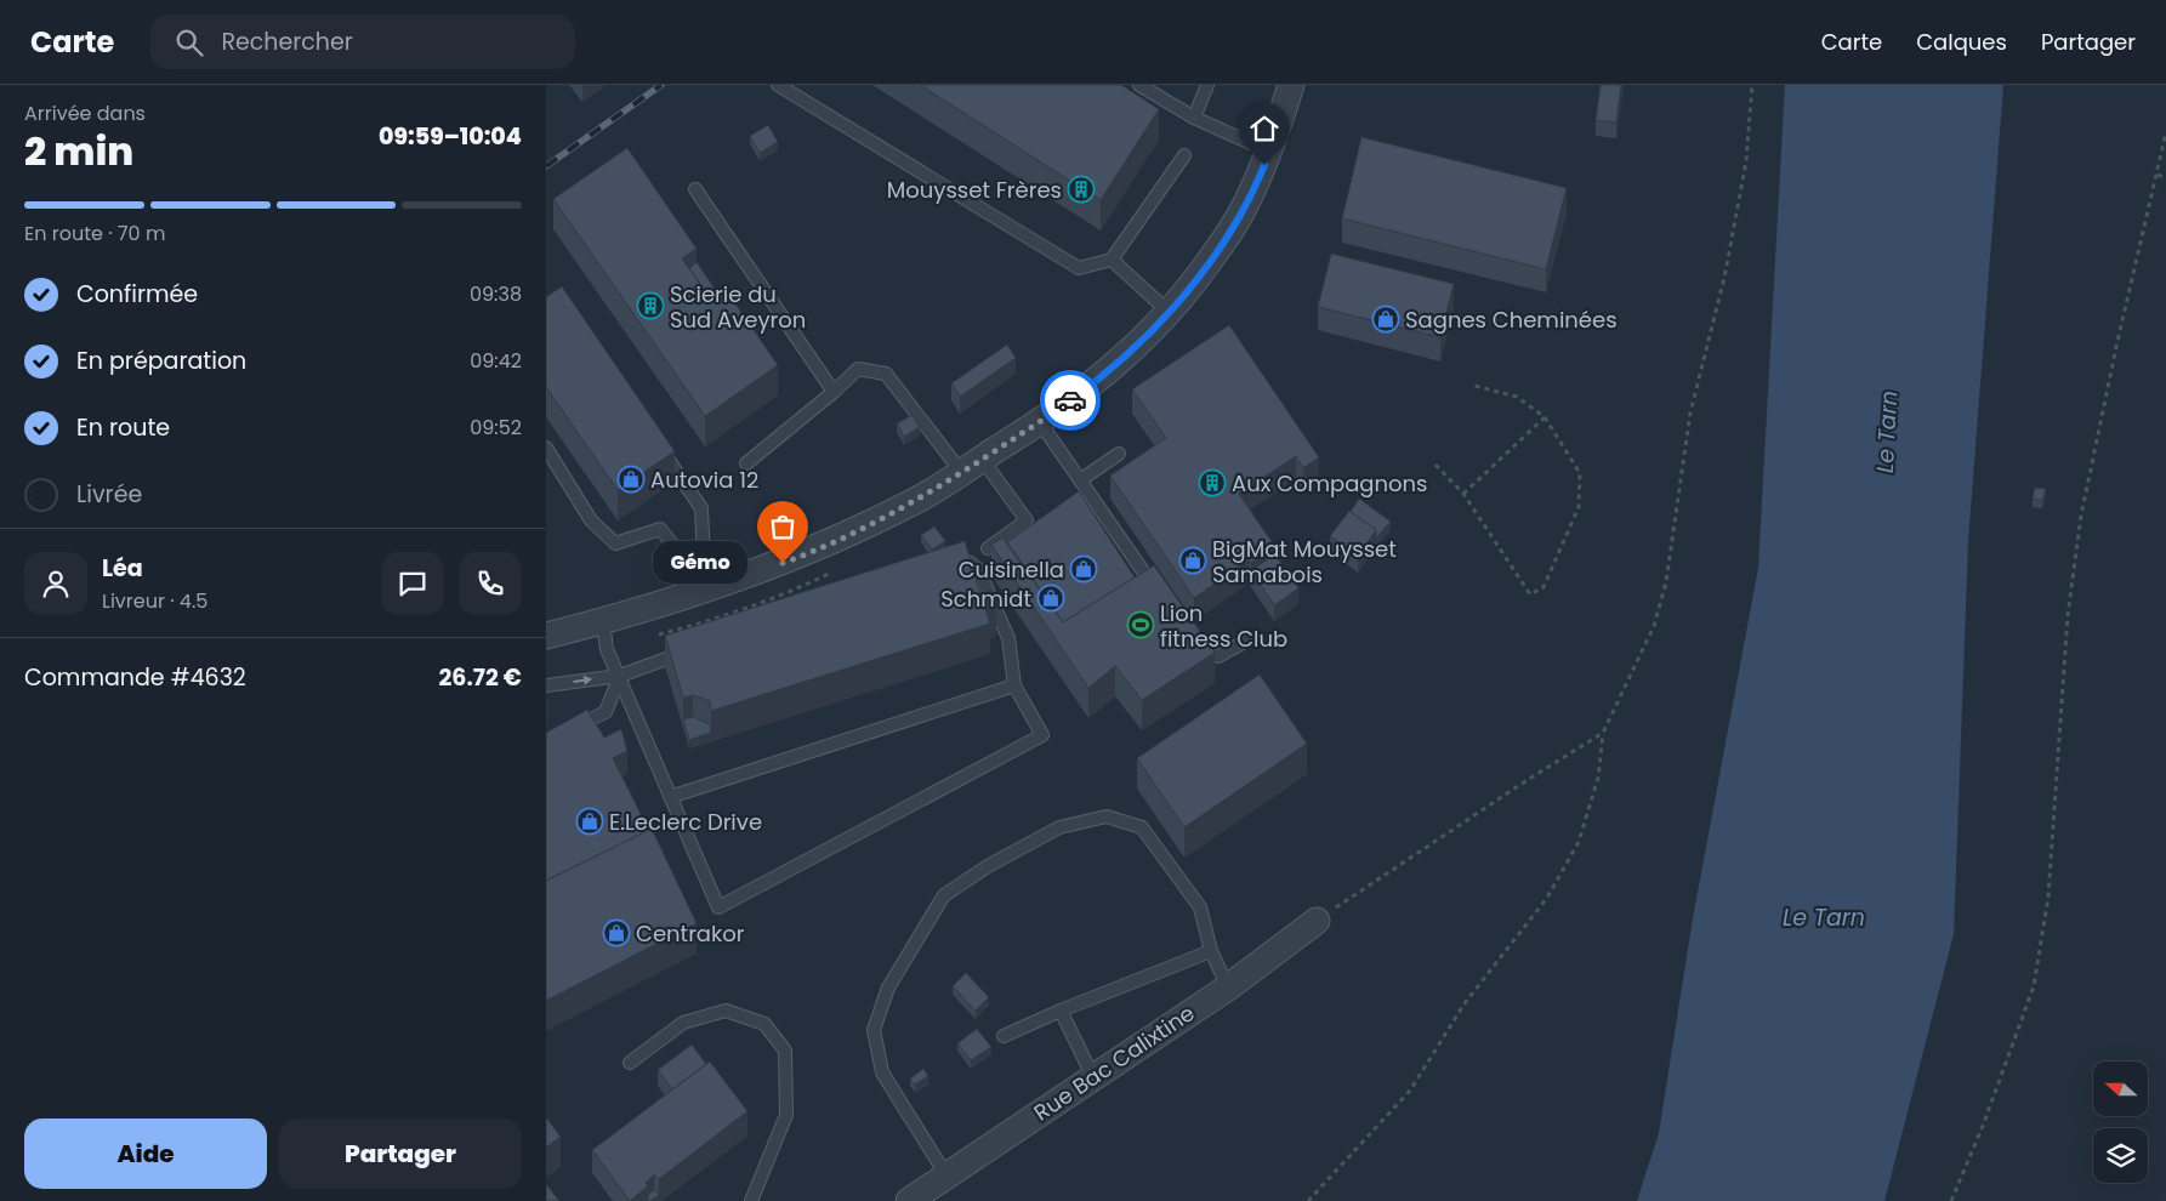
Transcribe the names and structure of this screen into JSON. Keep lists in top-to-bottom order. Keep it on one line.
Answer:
{"streets":{"street":["Rue Bac Calixtine"]},"water":["Le Tarn"],"places":{"building":["Mouysset Frères","Scierie du Sud Aveyron","Aux Compagnons"],"shop":["Sagnes Cheminées","Autovia 12","BigMat Mouysset Samabois","Cuisinella","Schmidt","E.Leclerc Drive","Centrakor"],"other":["Gémo"],"sports":["Lion fitness Club"]},"north":"left","page":{"header":"Carte","search":"Rechercher","nav":["Carte","Calques","Partager"],"heading":["2 min","Arrivée dans","09:59–10:04"],"panel":["Léa","Livreur · 4.5","Commande #4632","26.72 €"],"bar":"En route · 70 m","list":[["Confirmée","09:38"],["En préparation","09:42"],["En route","09:52"],"Livrée"],"bubble":"Gémo","buttons":["Aide","Partager"]}}
